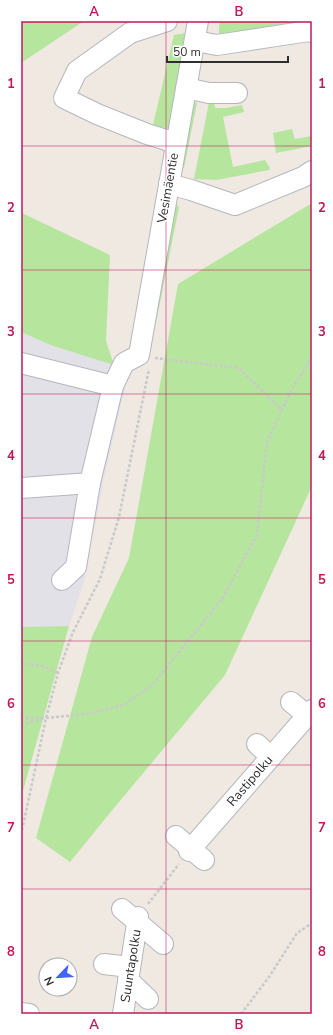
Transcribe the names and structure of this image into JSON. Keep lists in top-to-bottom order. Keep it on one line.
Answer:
{"streets":{"street":["Vesimäentie","Rastipolku","Suuntapolku"]},"scale_bar":"50 m","north":"bottom left","grid":{"columns":["A","B"],"rows":["1","2","3","4","5","6","7","8"]}}
